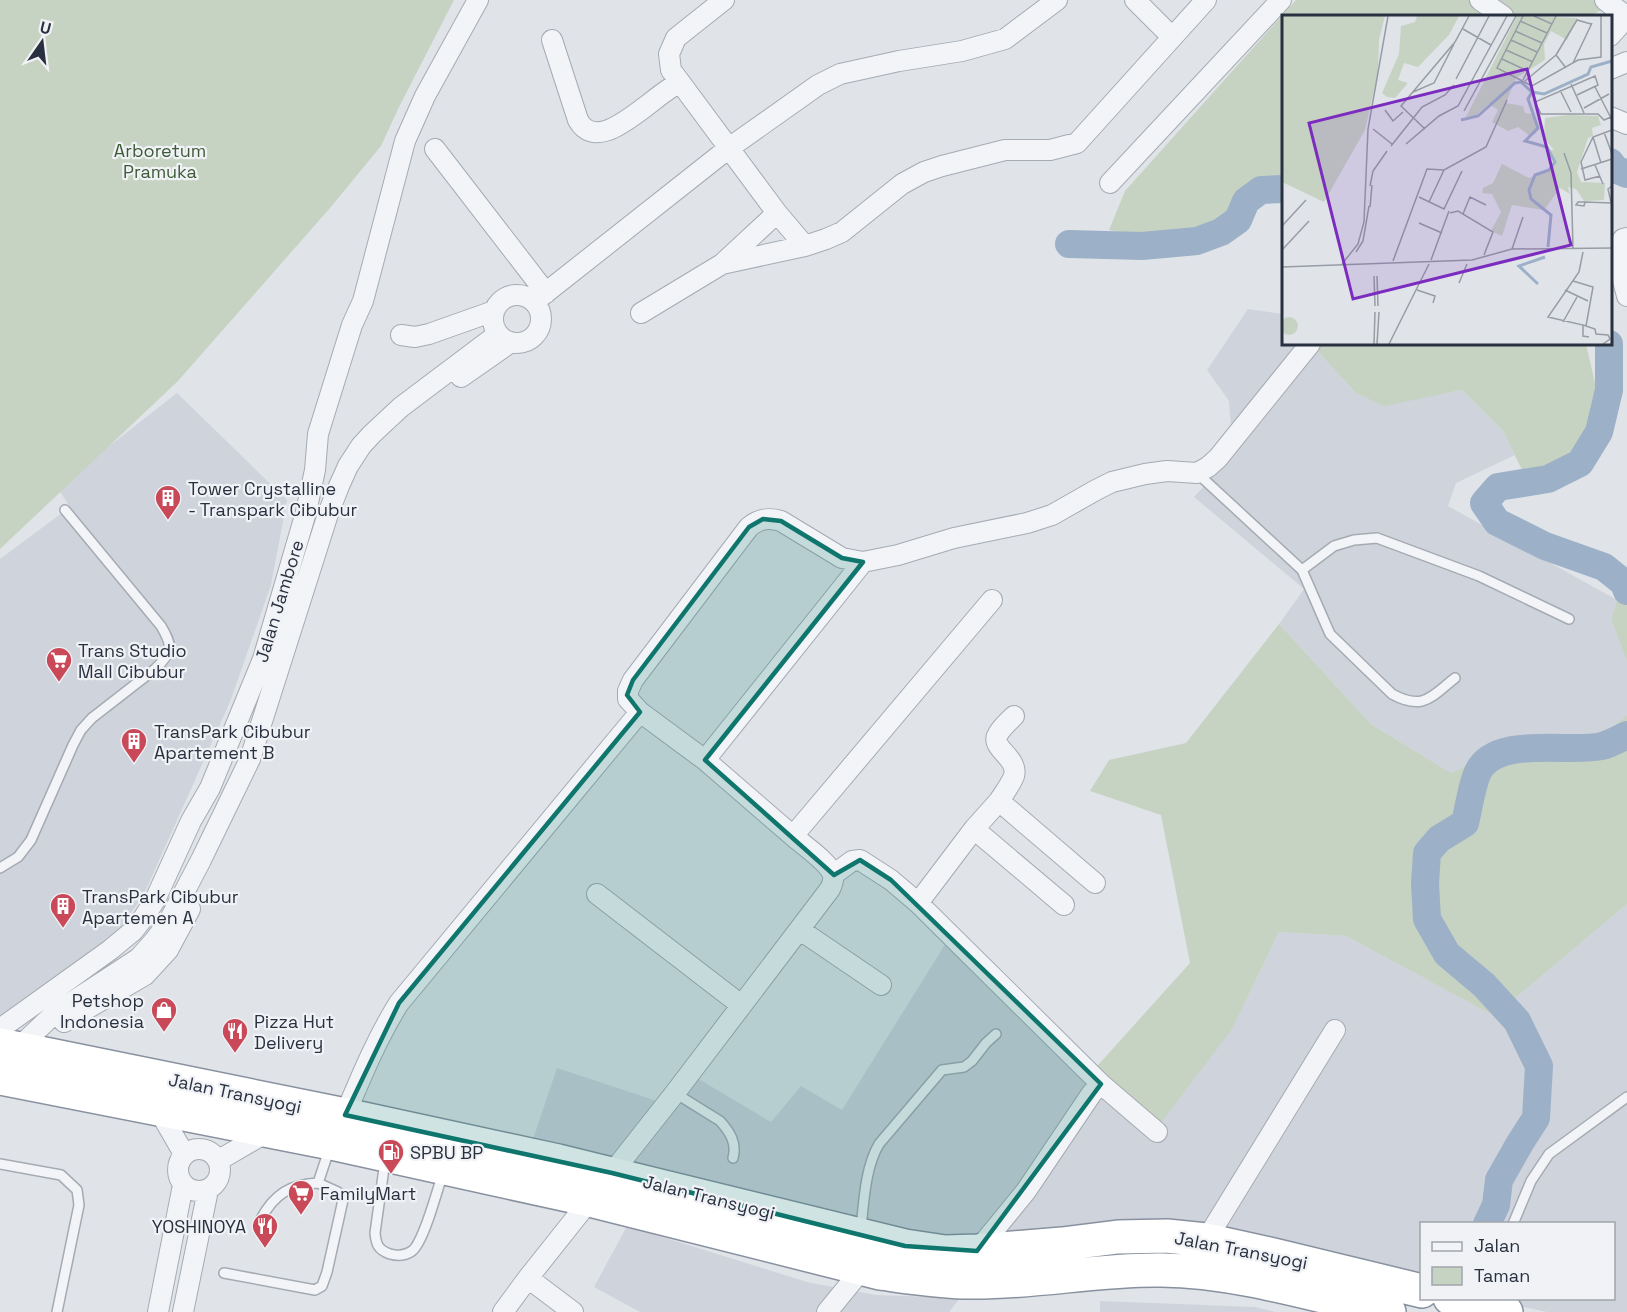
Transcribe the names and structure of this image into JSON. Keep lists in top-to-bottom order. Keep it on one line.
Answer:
{"streets":{"highway":["Jalan Transyogi"],"street":["Jalan Jambore"]},"crossings":[["Jalan Jambore","Jalan Transyogi"]],"parks":["Arboretum Pramuka"],"places":{"building":["Tower Crystalline - Transpark Cibubur","TransPark Cibubur Apartement B","TransPark Cibubur Apartemen A"],"supermarket":["Trans Studio Mall Cibubur","FamilyMart"],"shop":["Petshop Indonesia"],"restaurant":["Pizza Hut Delivery","YOSHINOYA"],"fuel station":["SPBU BP"]},"legend":["Jalan","Taman"],"north":"top"}
